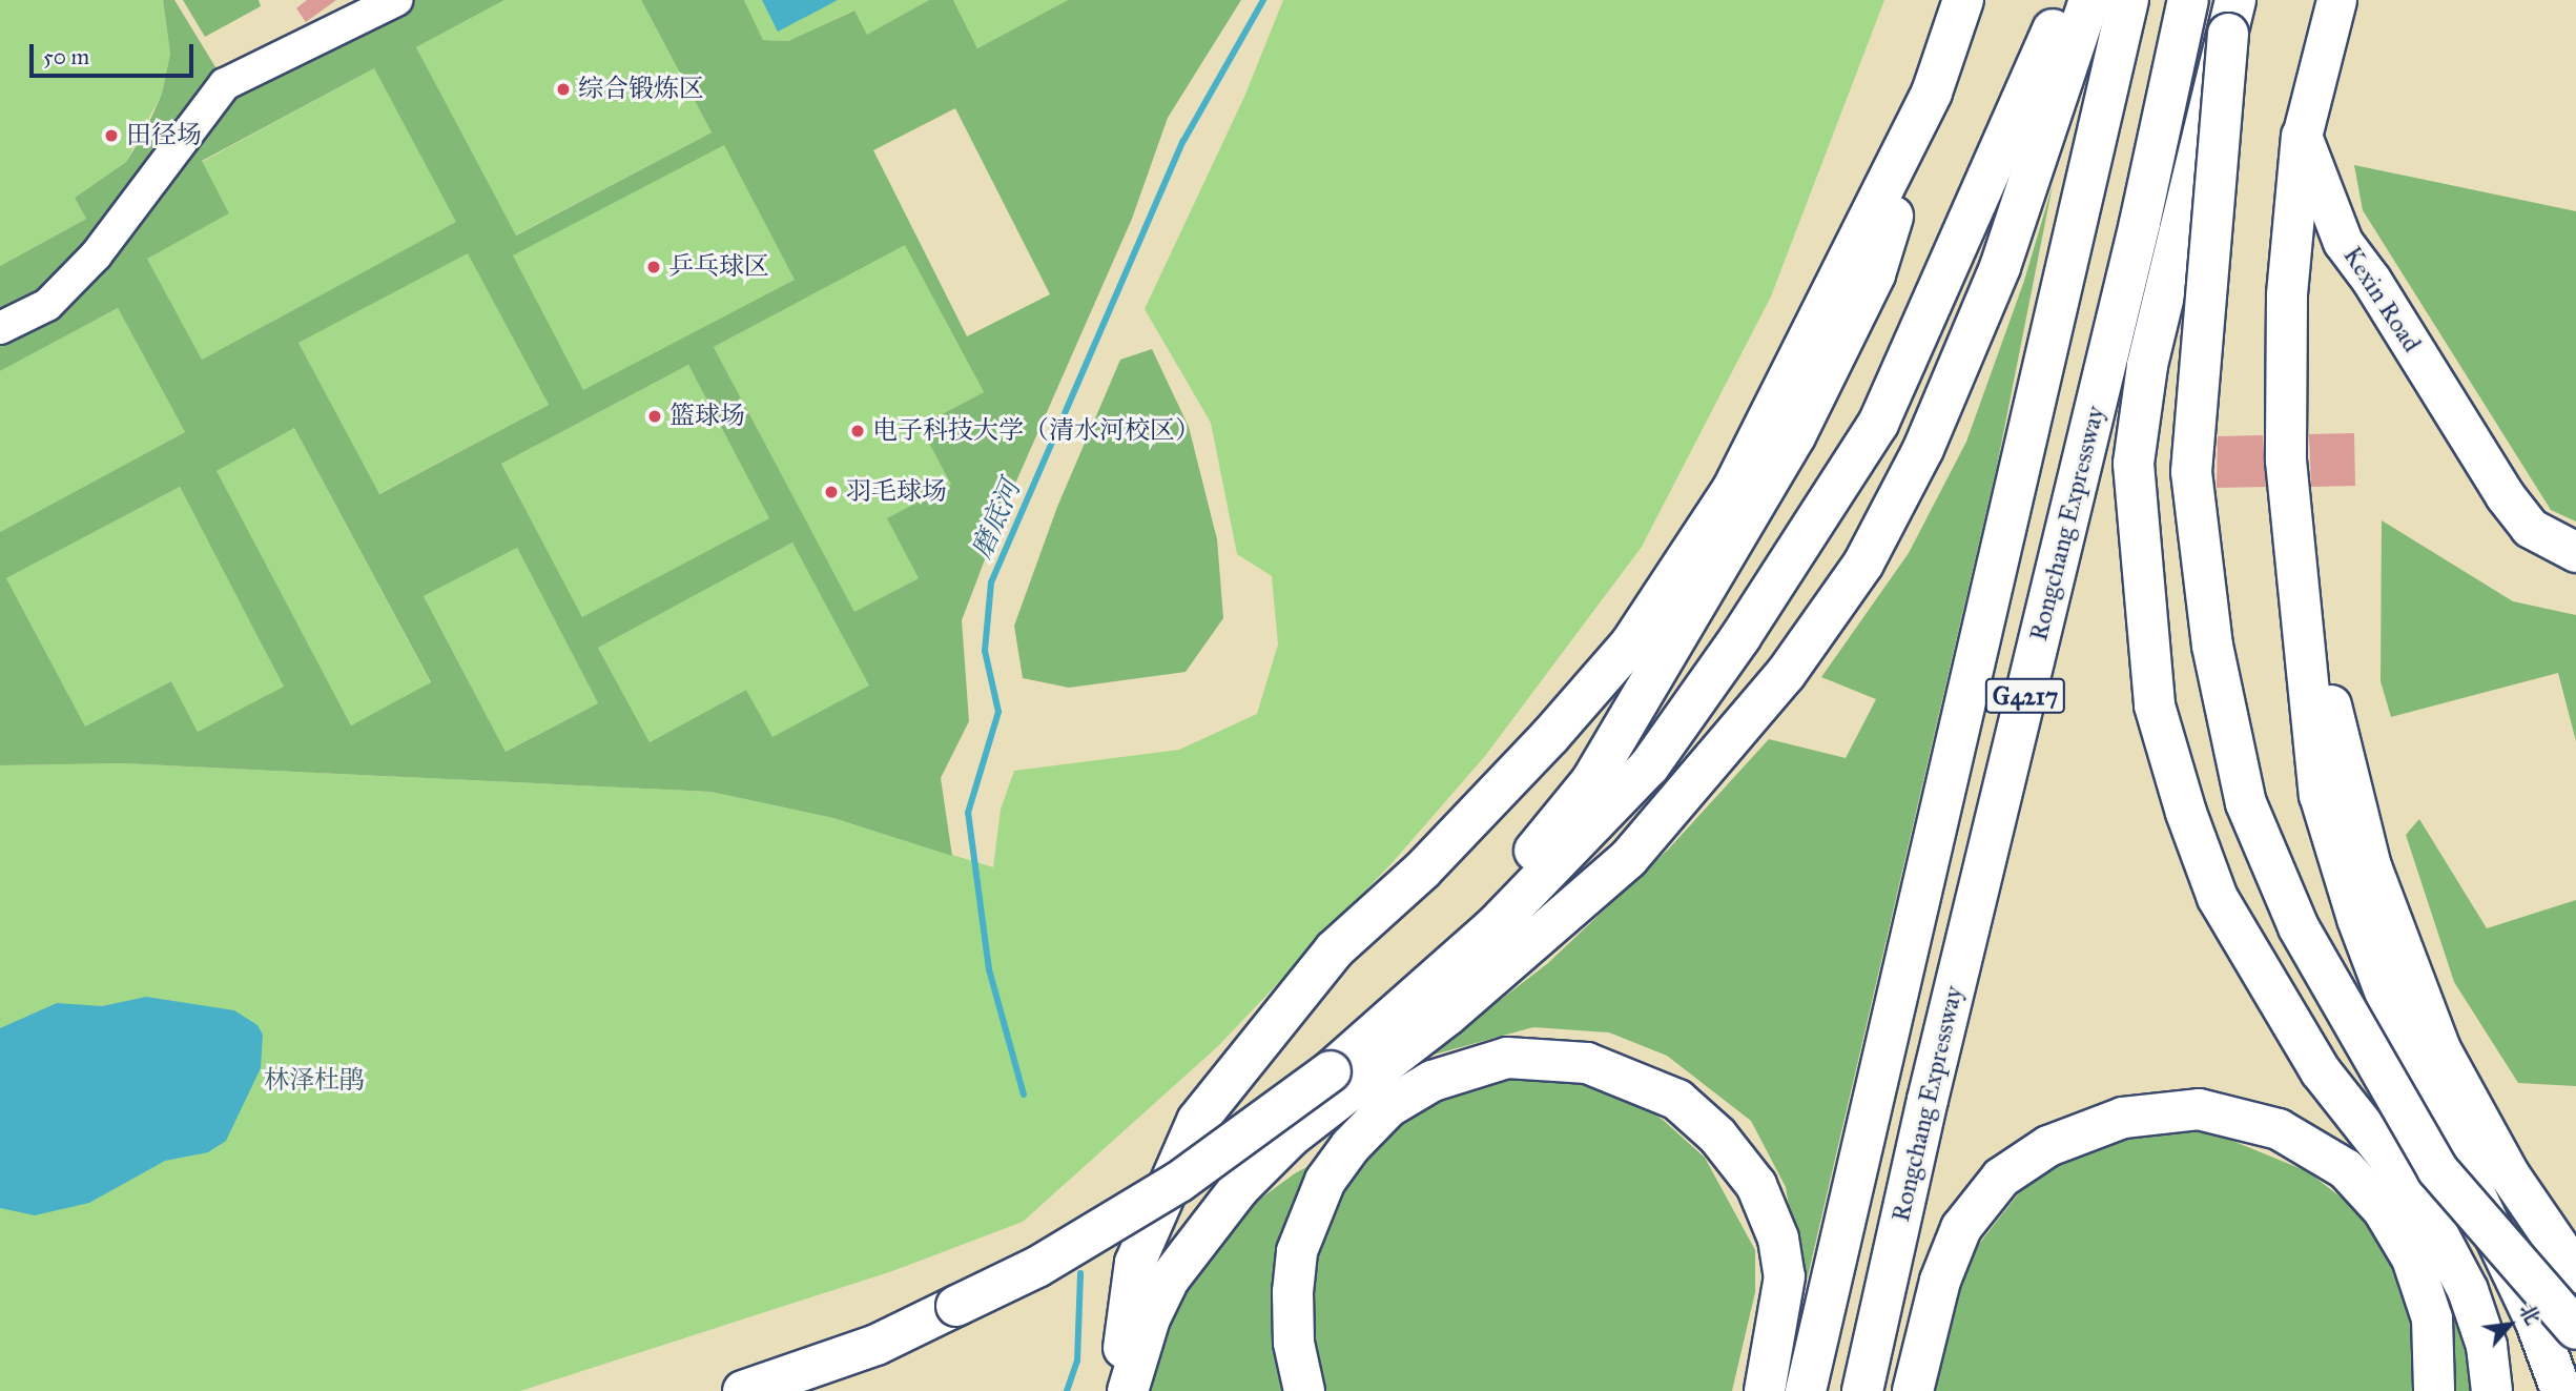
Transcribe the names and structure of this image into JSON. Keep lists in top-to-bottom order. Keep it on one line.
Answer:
{"streets":{"highway":["Rongchang Expressway","G4217"],"main road":["Kexin Road"]},"water":["磨底河"],"parks":["林泽杜鹃"],"places":["综合锻炼区","田径场","乒乓球区","篮球场","电子科技大学（清水河校区）","羽毛球场"],"scale_bar":"50 m","north":"top right"}
